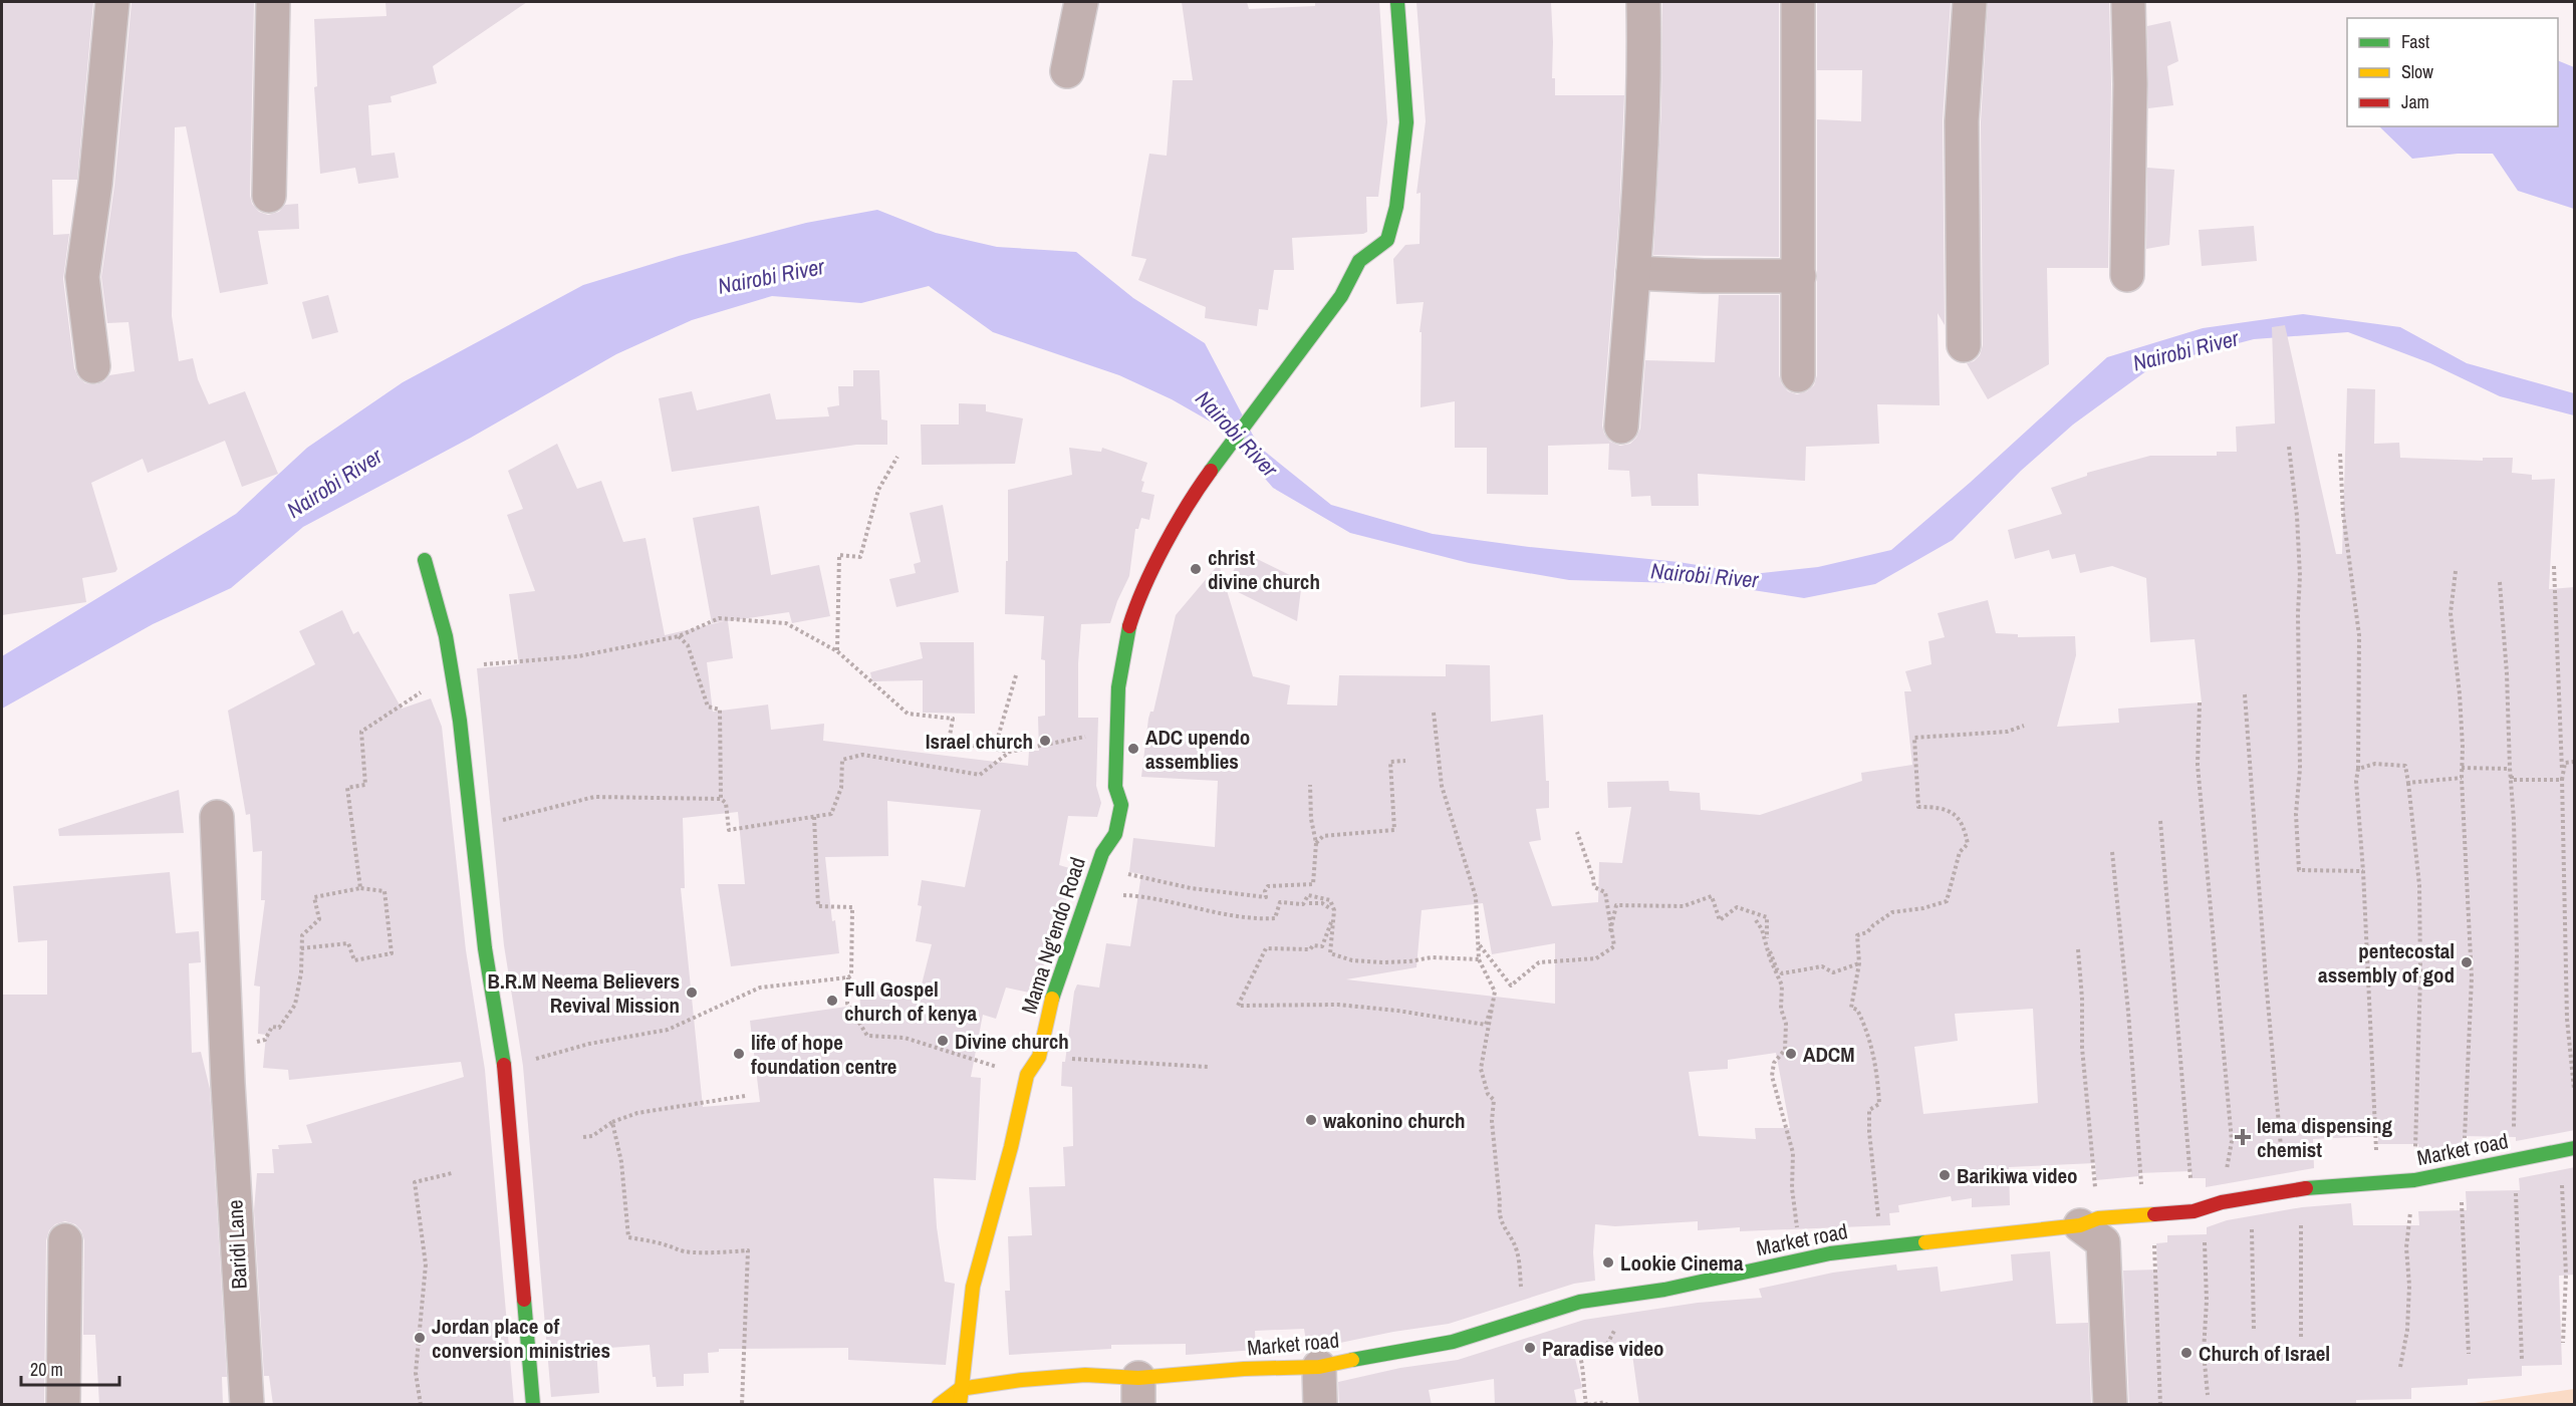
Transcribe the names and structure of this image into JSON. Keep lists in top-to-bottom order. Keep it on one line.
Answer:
{"streets":{"street":["Mama Ng'endo Road","Market road","Baridi Lane"]},"crossings":[["Mama Ng'endo Road","Market road"]],"water":["Nairobi River"],"places":{"other":["christ divine church","Israel church","ADC upendo assemblies","pentecostal assembly of god","B.R.M Neema Believers Revival Mission","Full Gospel church of kenya","Divine church","life of hope foundation centre","ADCM","wakonino church","Barikiwa video","Lookie Cinema","Jordan place of conversion ministries","Paradise video","Church of Israel"],"health":["lema dispensing chemist"]},"legend":["Fast","Slow","Jam"],"scale_bar":"20 m"}
